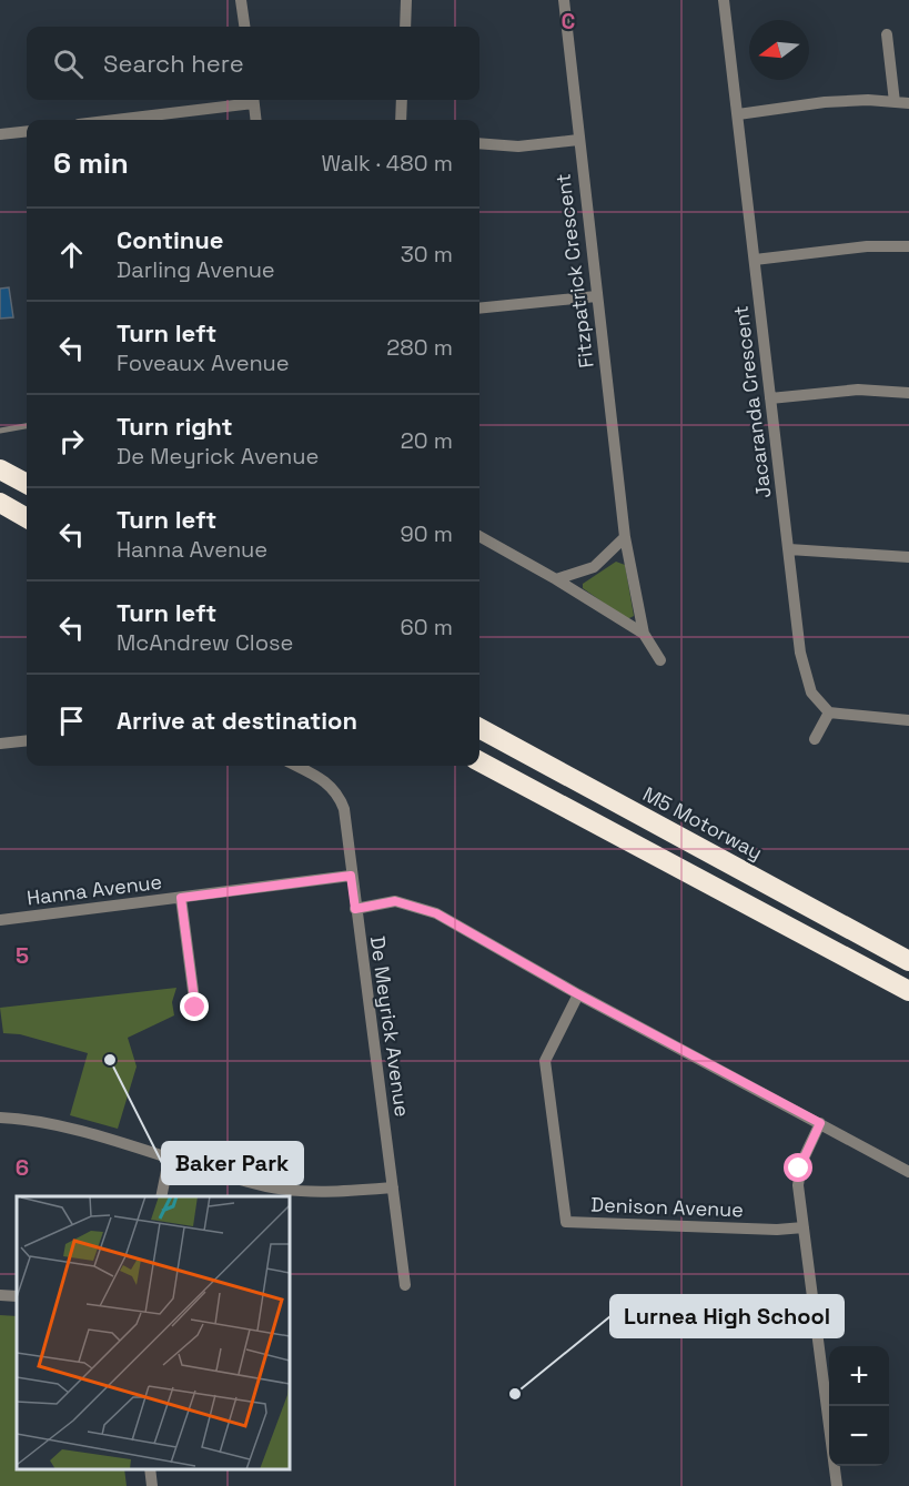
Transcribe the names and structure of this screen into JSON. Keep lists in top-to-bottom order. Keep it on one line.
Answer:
{"streets":{"highway":["M5 Motorway"],"street":["Fitzpatrick Crescent","Jacaranda Crescent","Hanna Avenue","De Meyrick Avenue","Denison Avenue"]},"crossings":[["Hanna Avenue","De Meyrick Avenue"]],"places":["Baker Park","Lurnea High School"],"north":"left","page":{"search":"Search here","heading":["6 min","Walk · 480 m"],"list":[["Continue","Darling Avenue","30 m"],["Turn left","Foveaux Avenue","280 m"],["Turn right","De Meyrick Avenue","20 m"],["Turn left","Hanna Avenue","90 m"],["Turn left","McAndrew Close","60 m"],"Arrive at destination"],"map_buttons":["+","−"]},"grid":{"columns":["C"],"rows":["5","6"]}}
